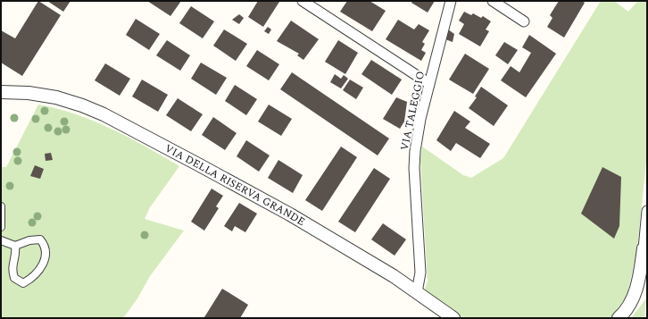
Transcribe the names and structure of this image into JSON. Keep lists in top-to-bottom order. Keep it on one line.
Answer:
{"streets":{"street":["VIA TALEGGIO","VIA DELLA RISERVA GRANDE"]},"crossings":[["VIA TALEGGIO","VIA DELLA RISERVA GRANDE"]]}
